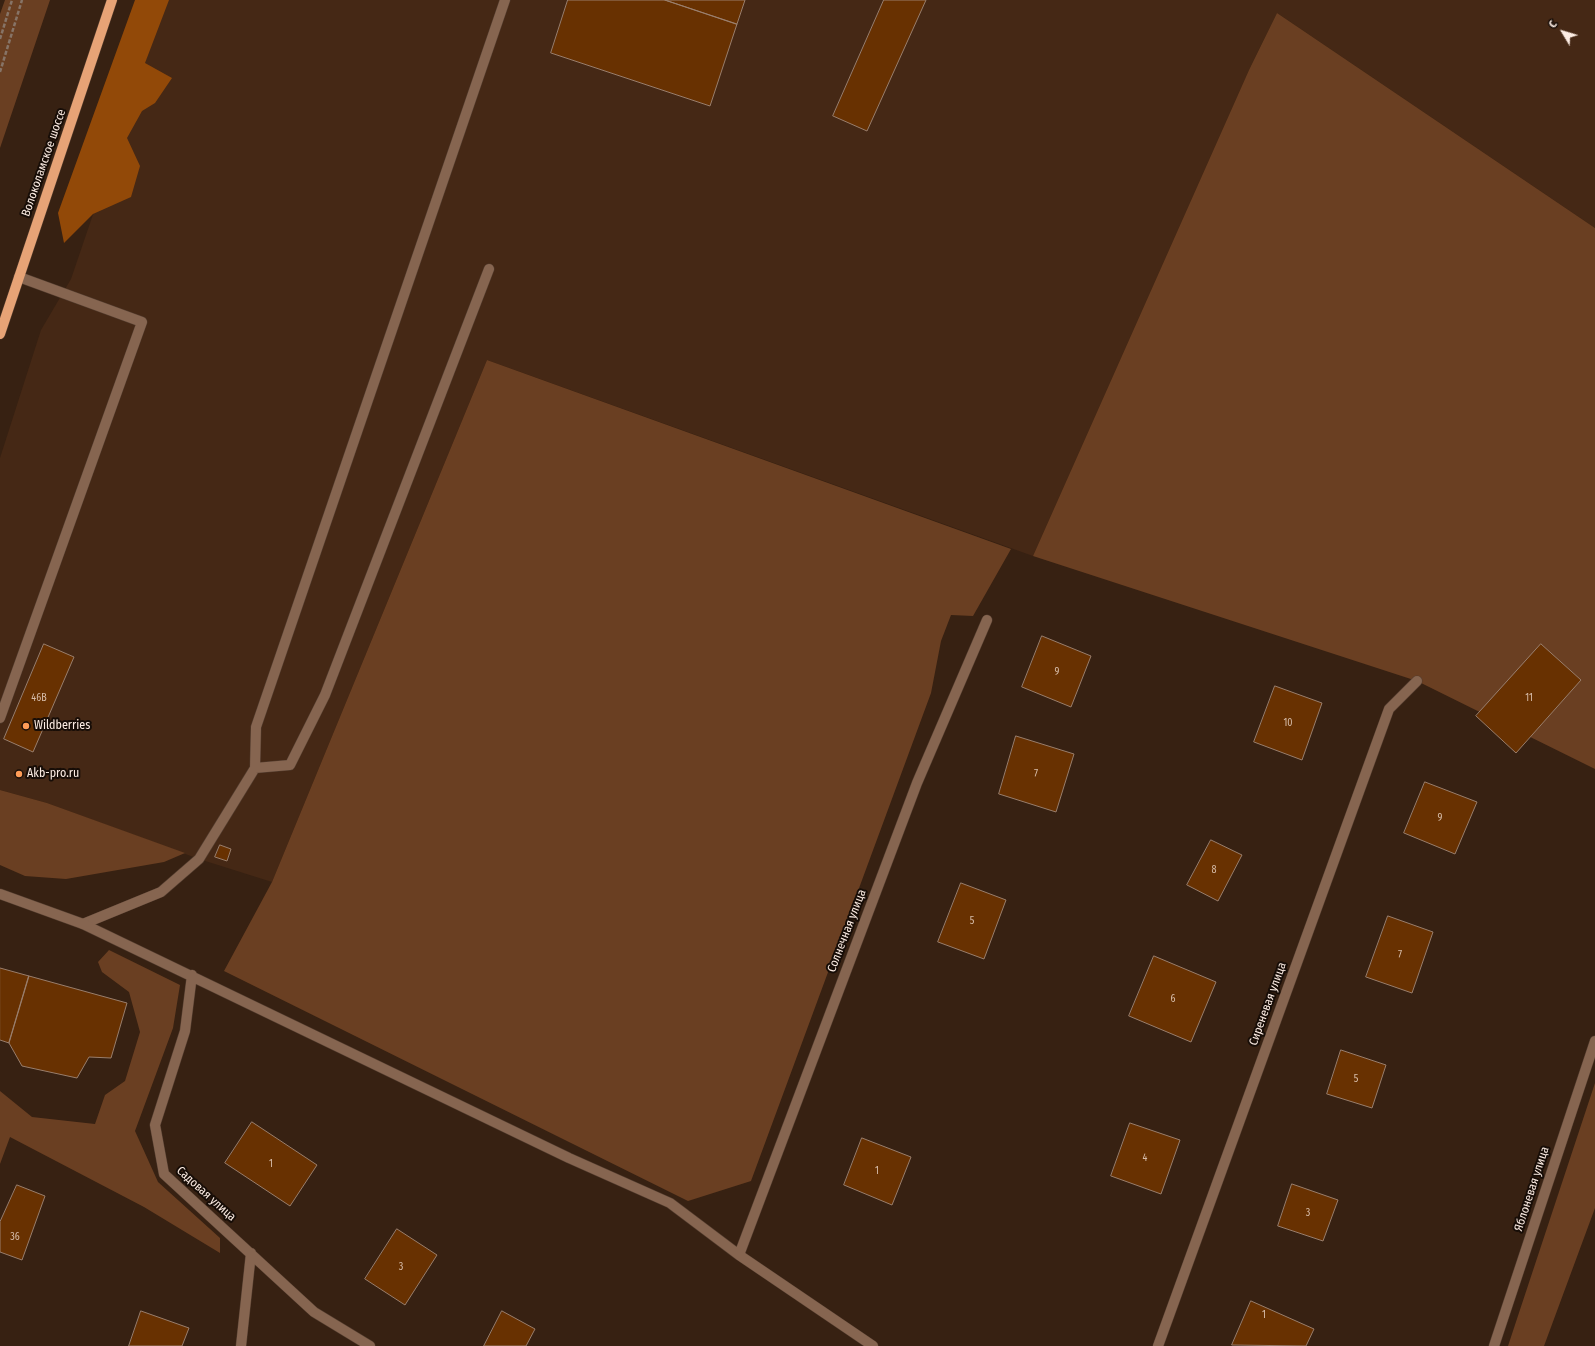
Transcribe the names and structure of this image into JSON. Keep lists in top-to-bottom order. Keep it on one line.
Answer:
{"streets":{"main road":["Волоколамское шоссе"],"street":["Солнечная улица","Сиреневая улица","Яблоневая улица","Садовая улица"]},"places":["Wildberries","Akb-pro.ru"],"house_numbers":["9","46В","11","10","7","9","8","5","7","6","5","4","1","1","3","36","3","1"],"north":"top left"}
